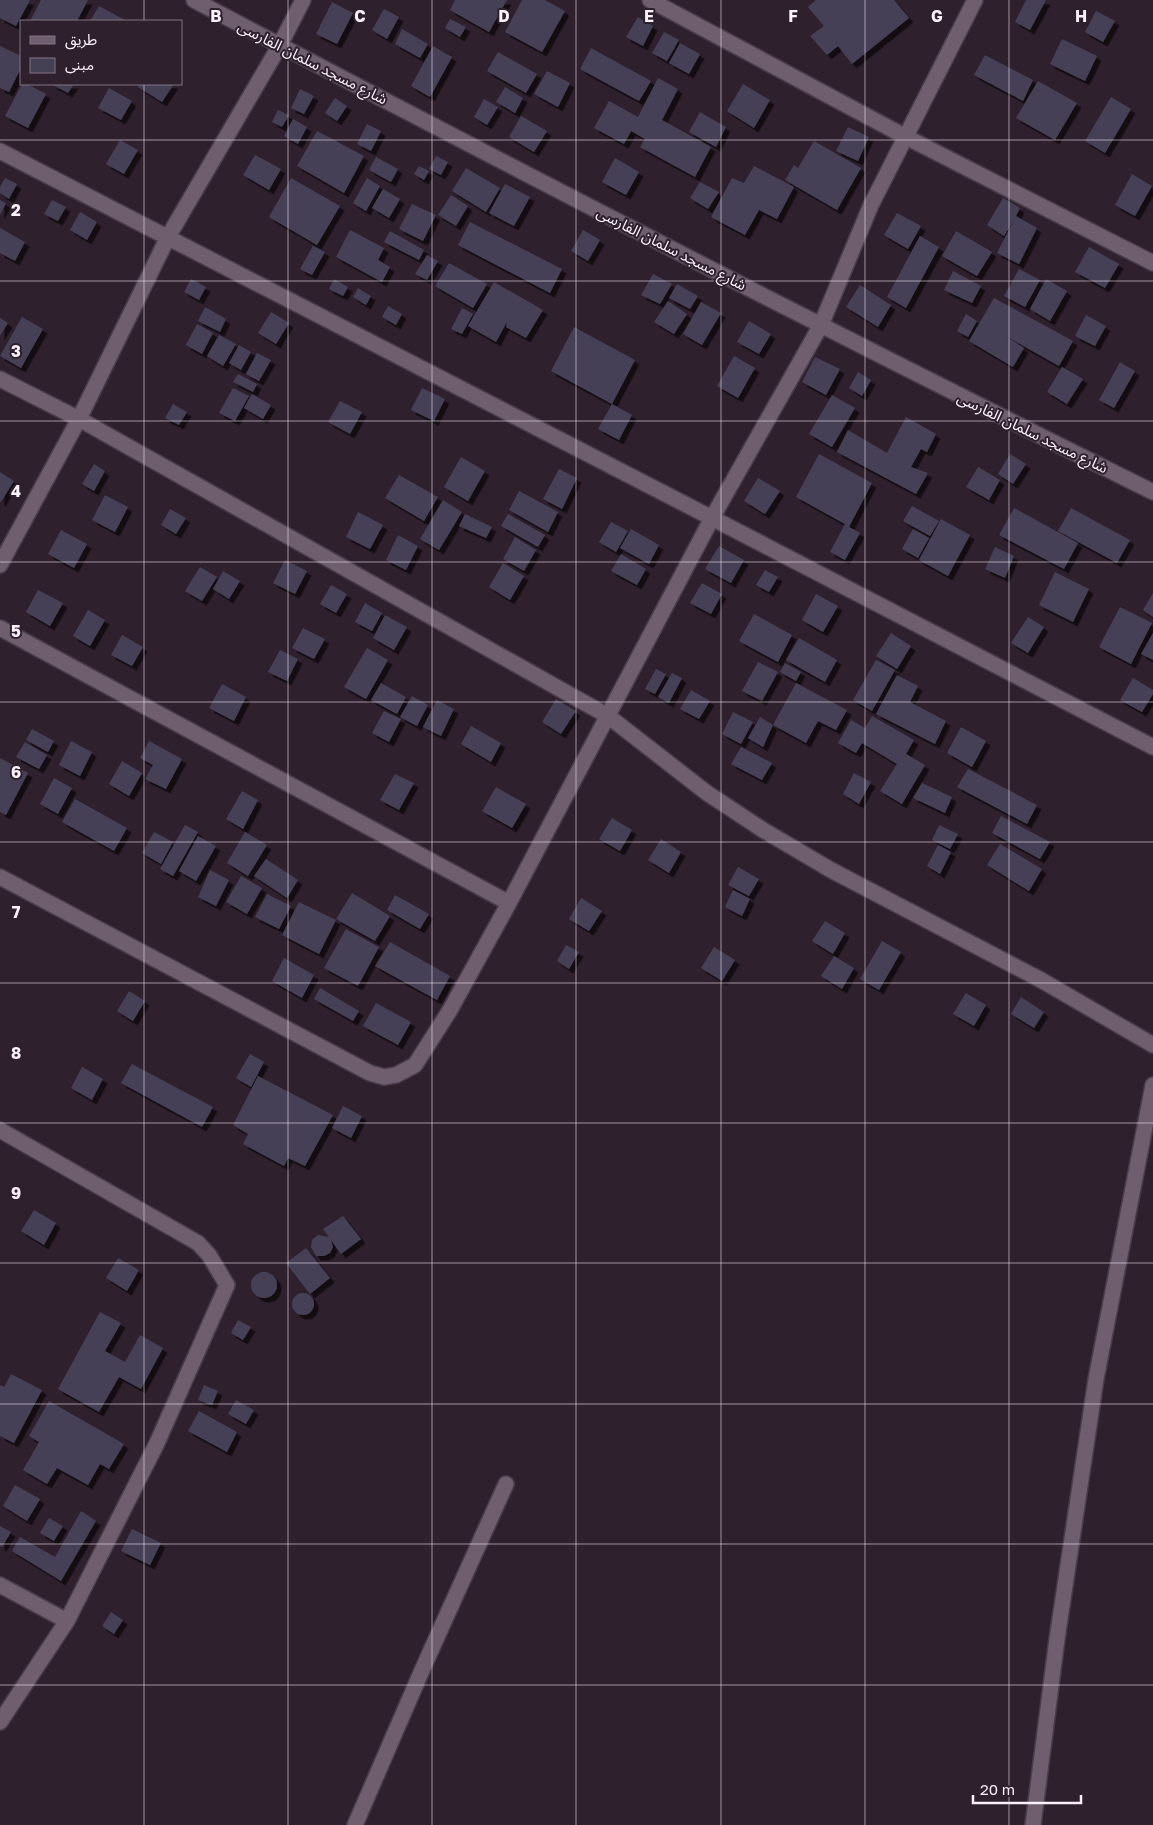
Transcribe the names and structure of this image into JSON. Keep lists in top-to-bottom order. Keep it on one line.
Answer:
{"streets":{"street":["شارع مسجد سلمان الفارسى"]},"legend":["طريق","مبنى"],"scale_bar":"20 m","grid":{"columns":["B","C","D","E","F","G","H"],"rows":["2","3","4","5","6","7","8","9"]}}
